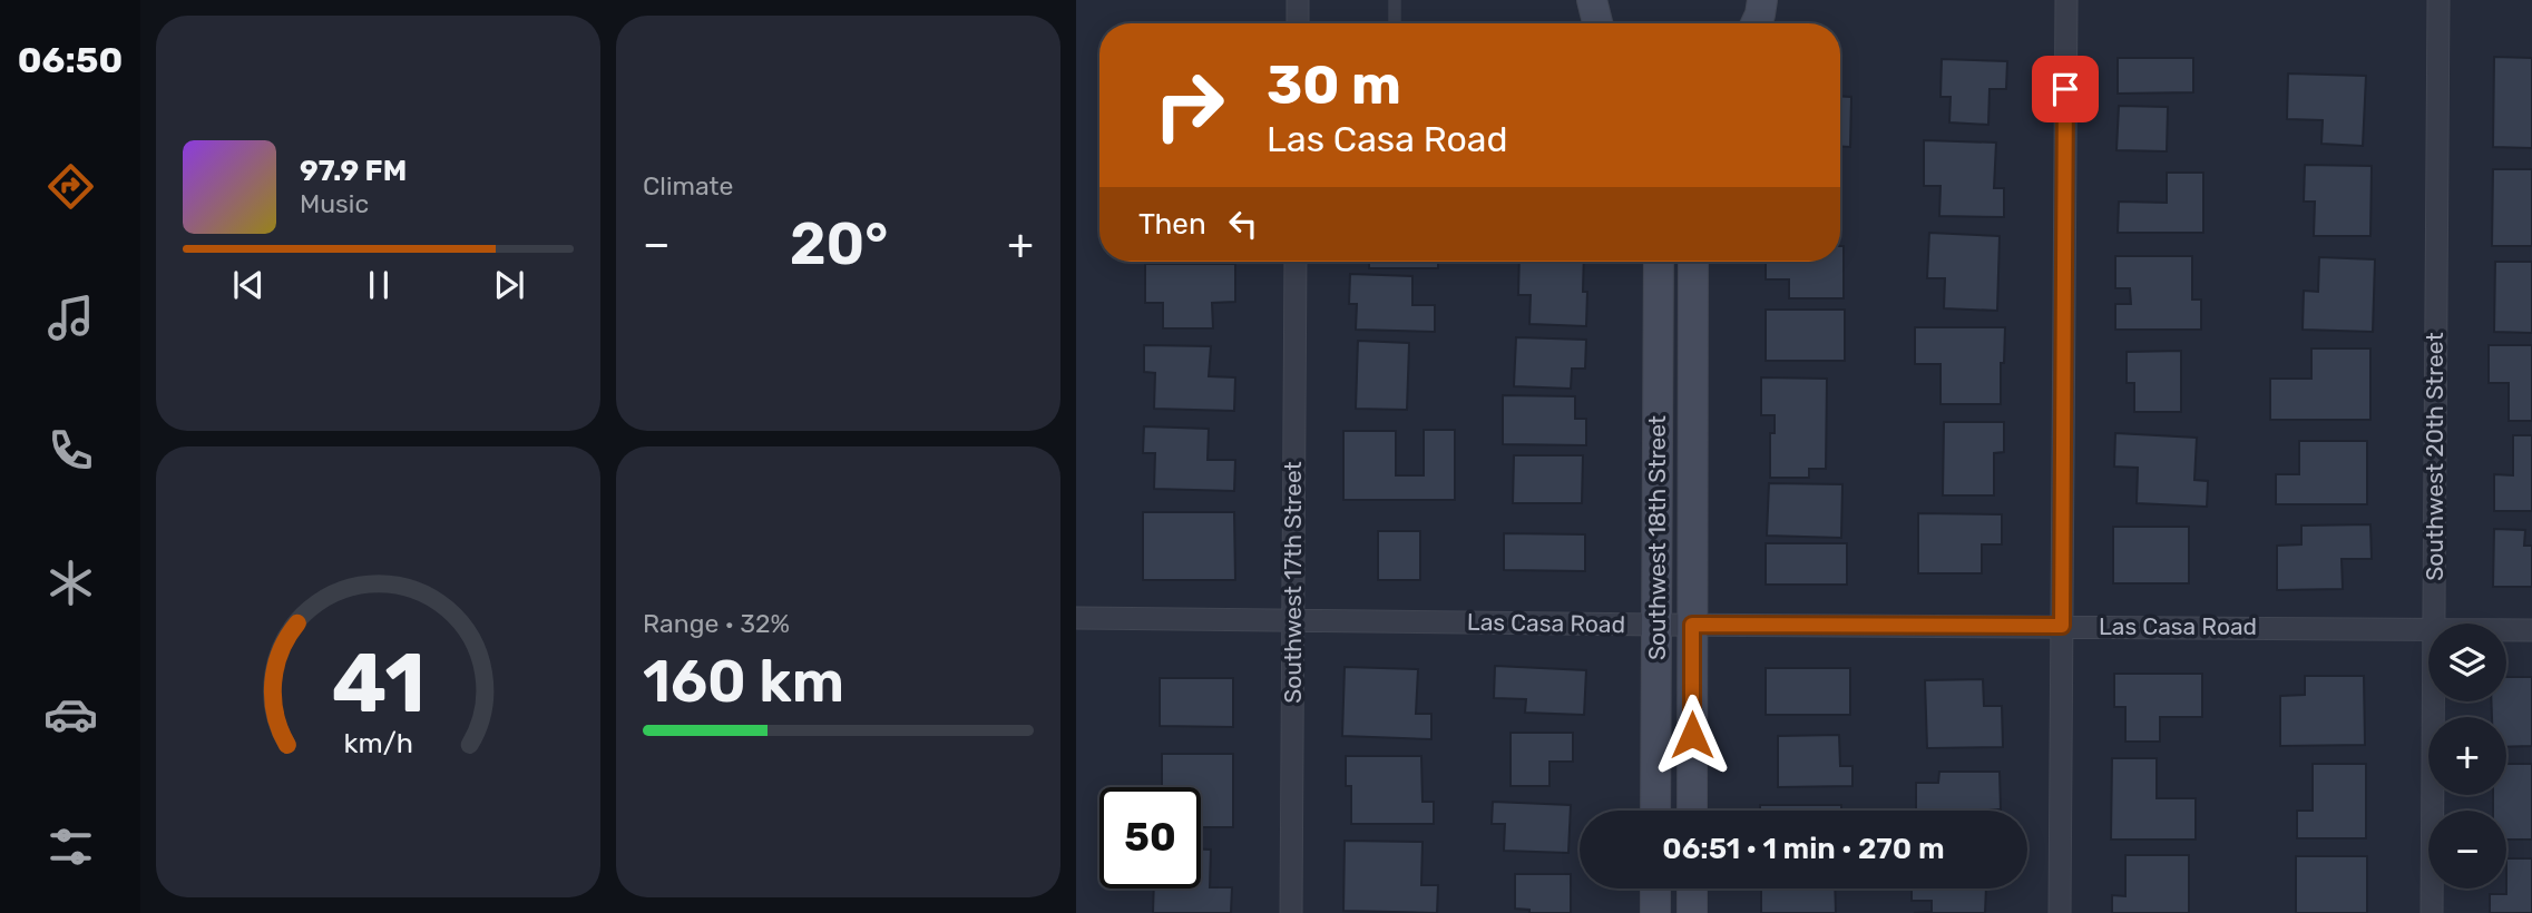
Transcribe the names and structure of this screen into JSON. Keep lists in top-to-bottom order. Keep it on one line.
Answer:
{"streets":{"main road":["Southwest 18th Street"],"street":["Southwest 20th Street","Southwest 17th Street","Las Casa Road"]},"crossings":[["Southwest 18th Street","Las Casa Road"],["Southwest 17th Street","Las Casa Road"]],"page":{"tabs":"06:50","tile":["Climate",["Range · 32%","160 km"]],"turn":["30 m","Las Casa Road"],"song":["97.9 FM","Music"],"then":"Then","heat":["−","20°","+"],"map_buttons":["+","−"],"limit":"50","trip":"06:51 · 1 min · 270 m","gauge":["41","km/h"]}}
